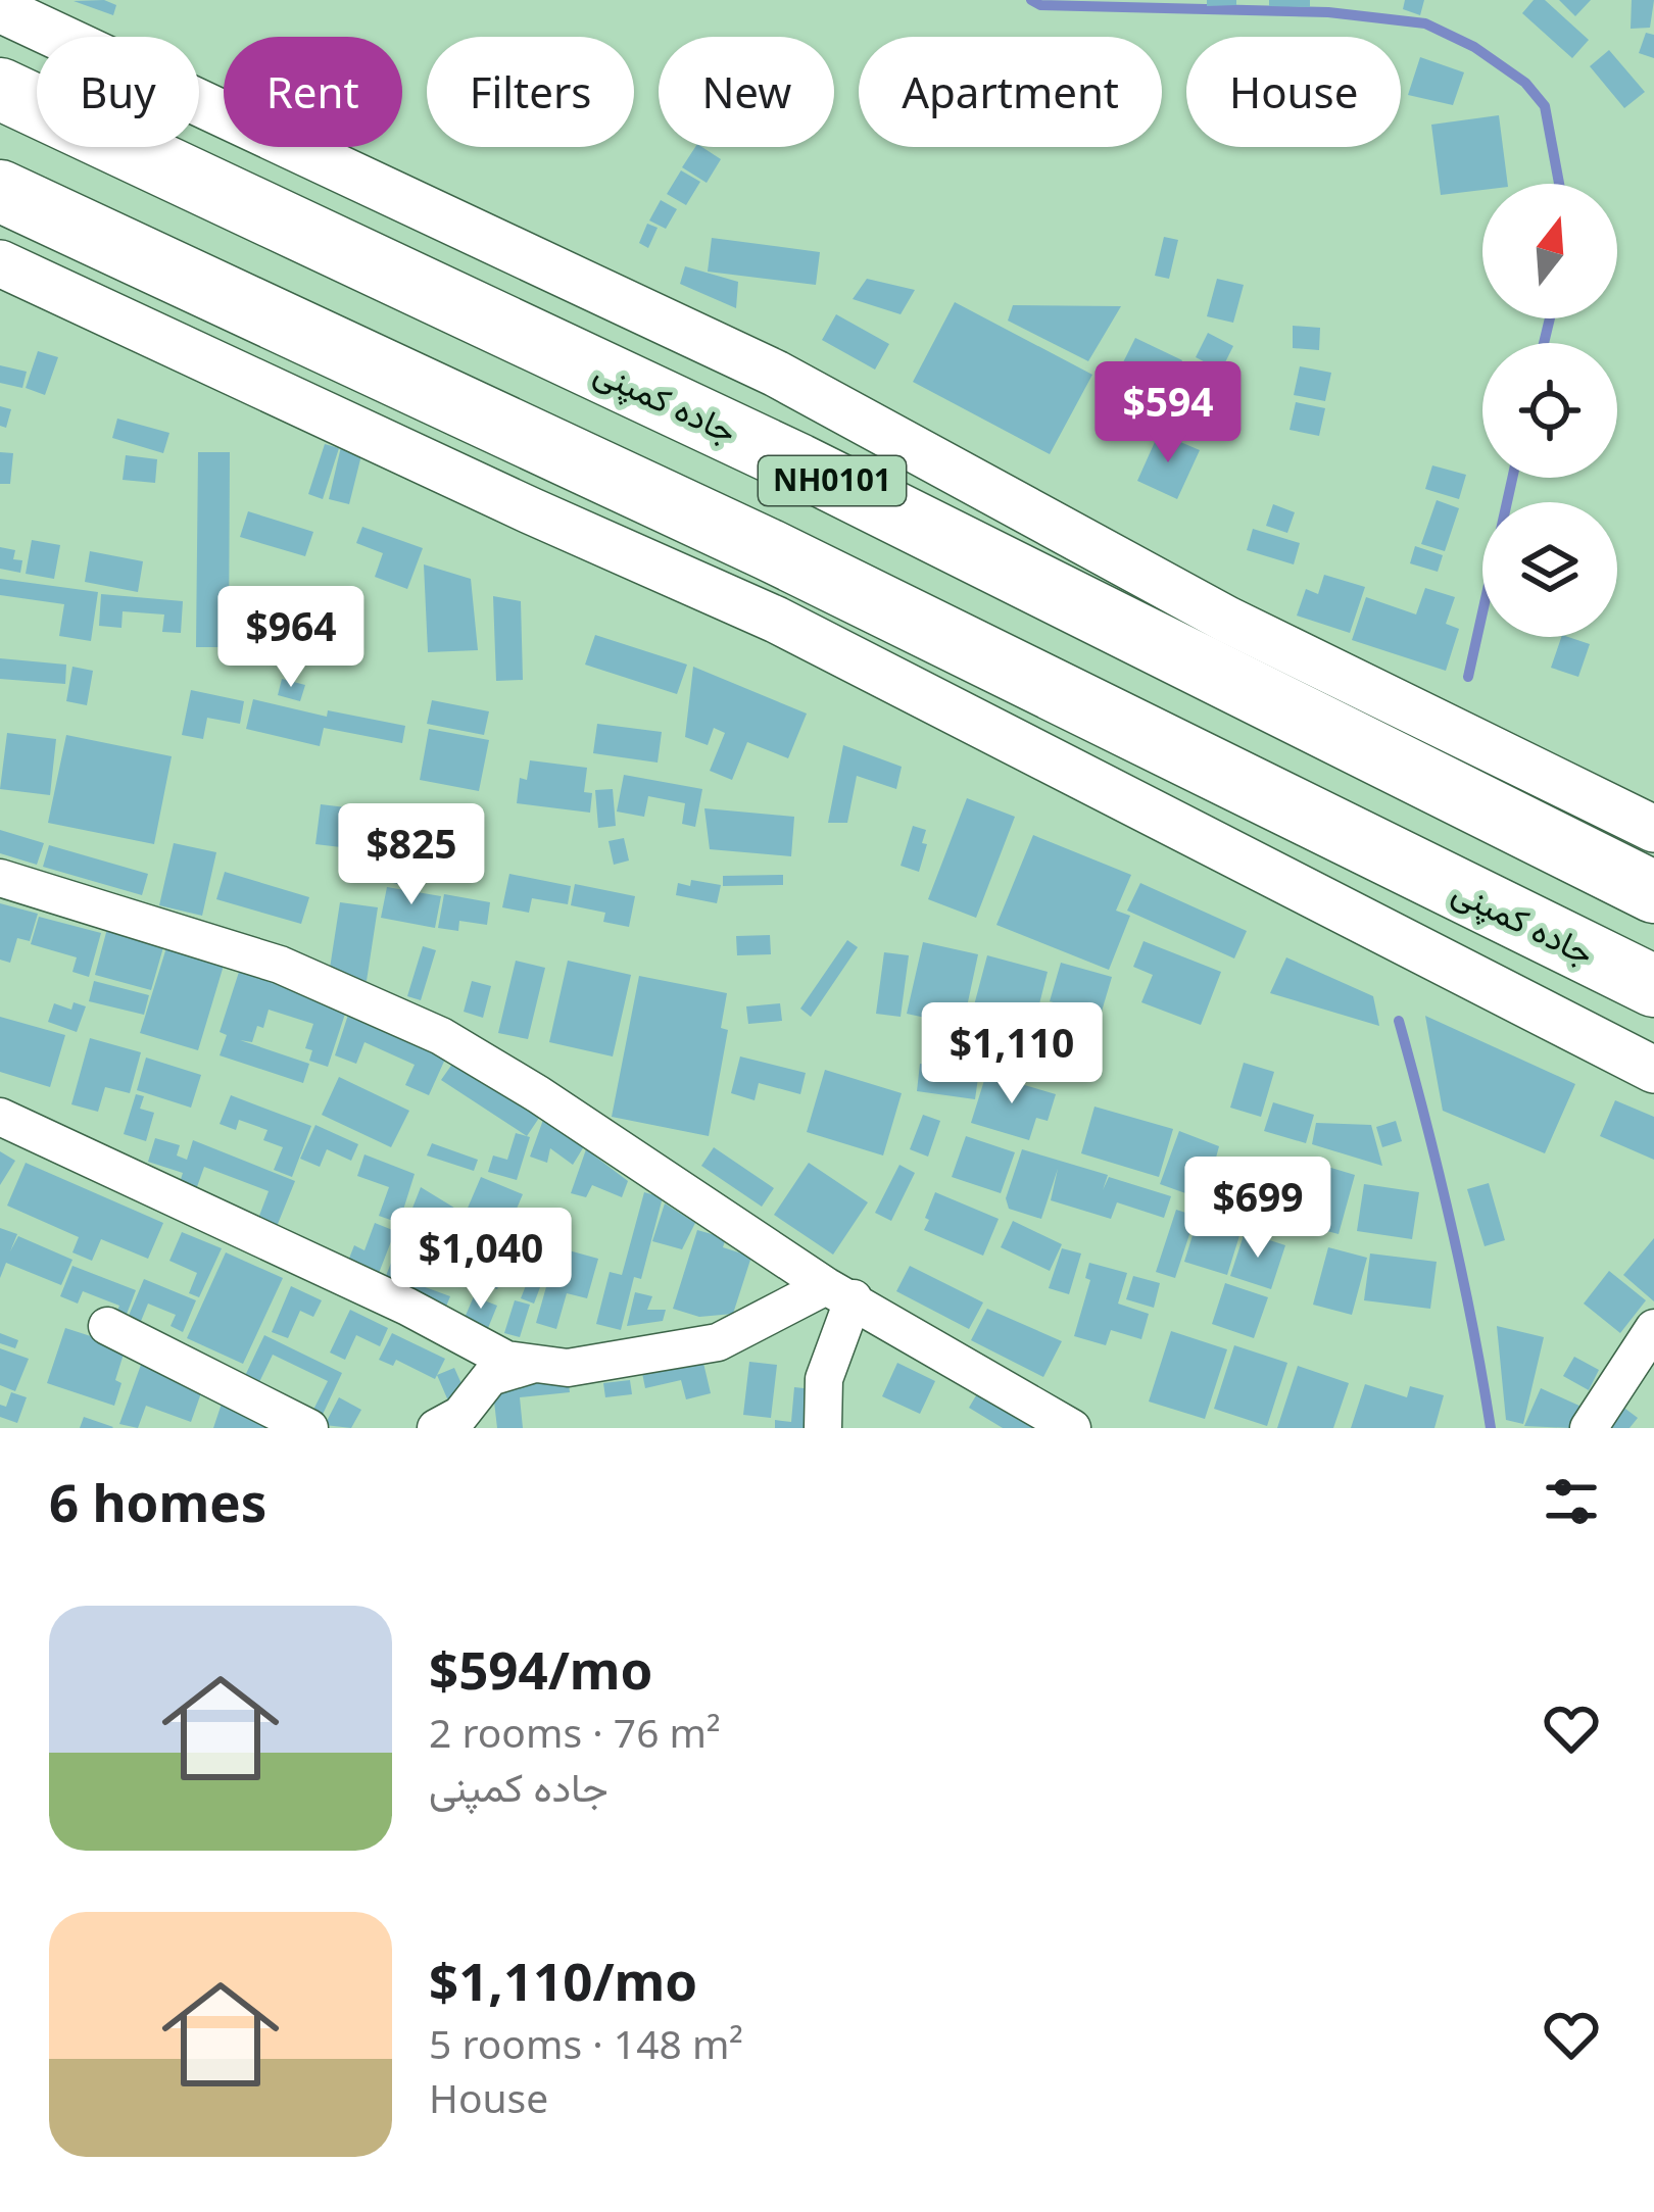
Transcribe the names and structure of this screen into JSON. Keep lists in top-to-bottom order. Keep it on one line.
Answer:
{"streets":{"highway":["جاده کمپنی","NH0101"]},"north":"top","page":{"chip":["Buy","Rent","Filters","New","Apartment","House"],"price":["$594","$964","$825","$1,110","$699","$1,040"],"heading":"6 homes","list":[{"name":"$594/mo","note":"2 rooms · 76 m² · جاده کمپنی"},{"name":"$1,110/mo","note":"5 rooms · 148 m² · House"}]}}
